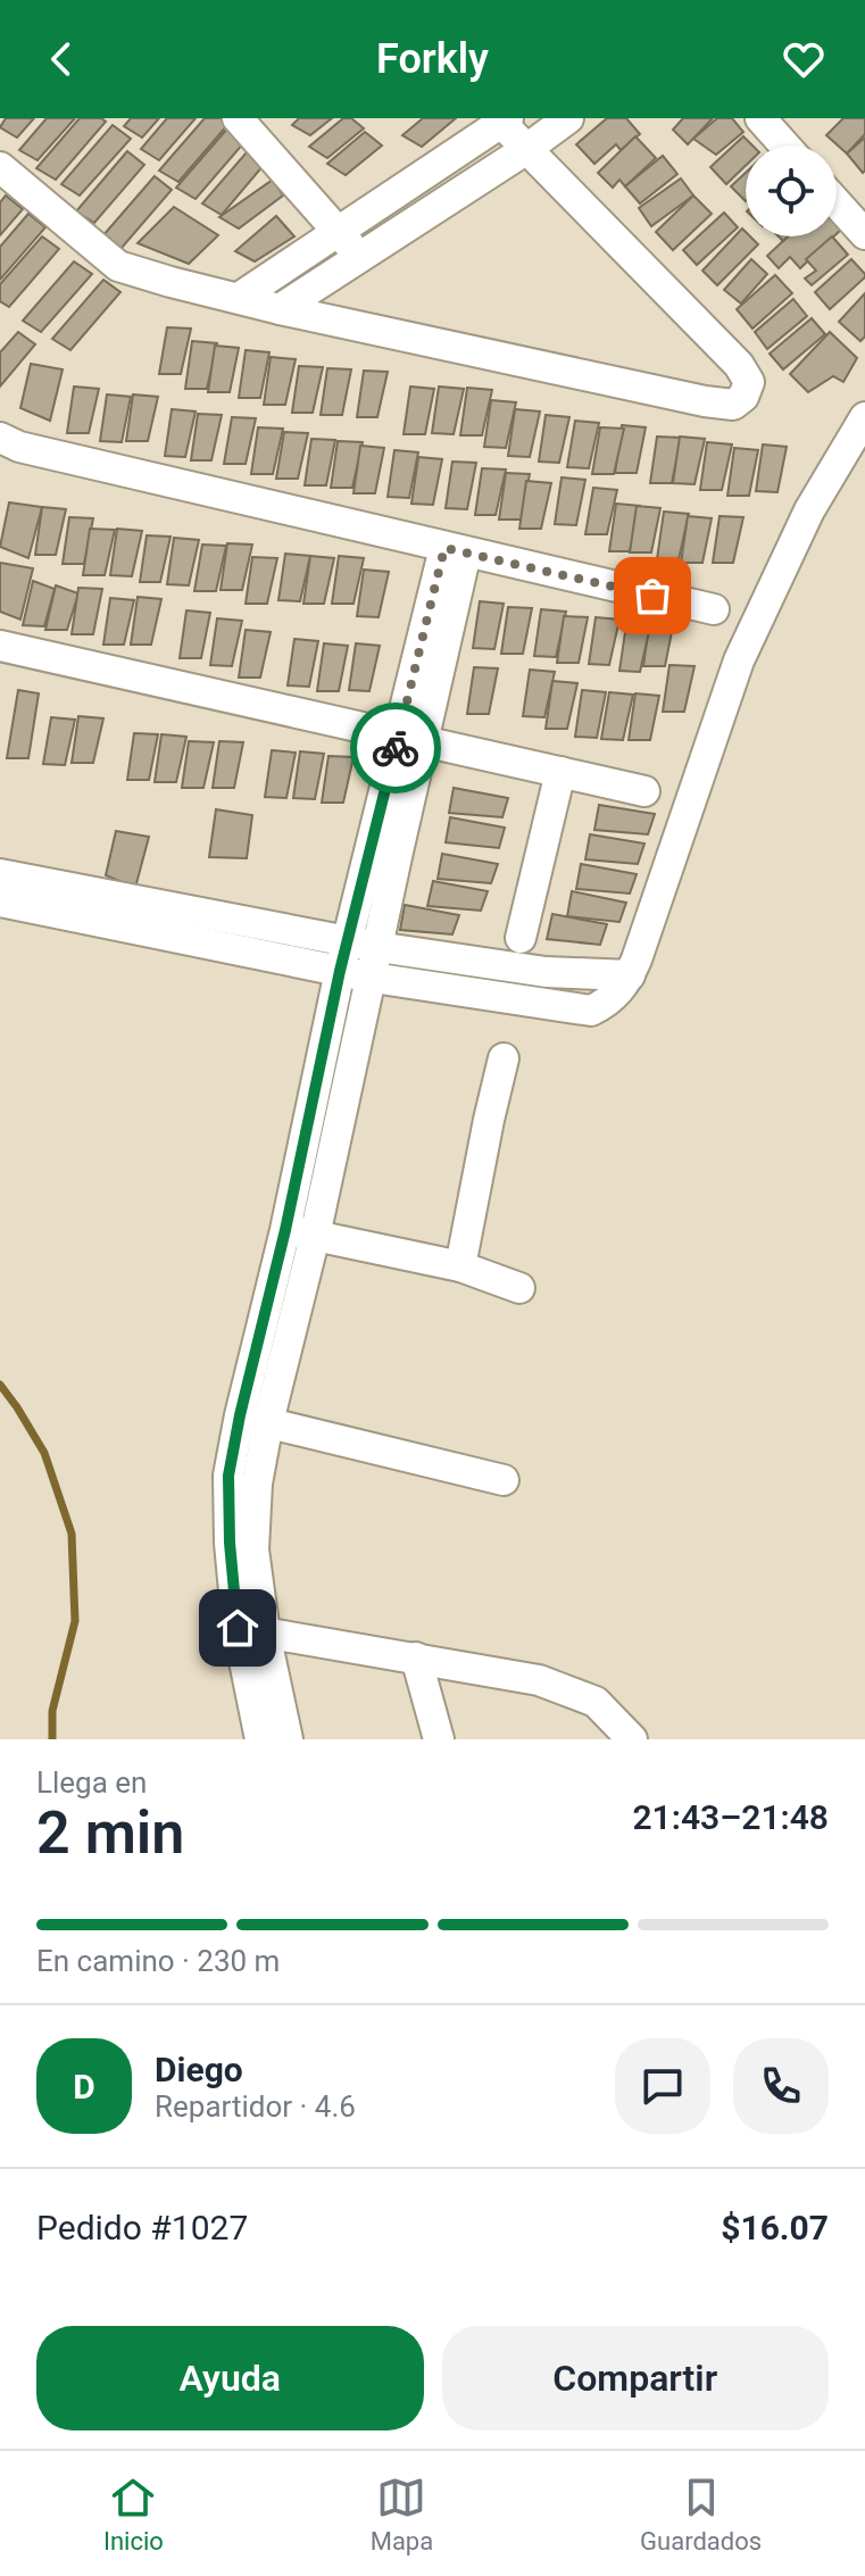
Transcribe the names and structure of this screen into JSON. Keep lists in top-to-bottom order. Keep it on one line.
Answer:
{"page":{"header":"Forkly","heading":["2 min","Llega en","21:43–21:48"],"panel":["Diego","Repartidor · 4.6","Pedido #1027","$16.07"],"bar":"En camino · 230 m","round":"D","buttons":["Ayuda","Compartir"],"tabs":["Inicio","Mapa","Guardados"]}}
